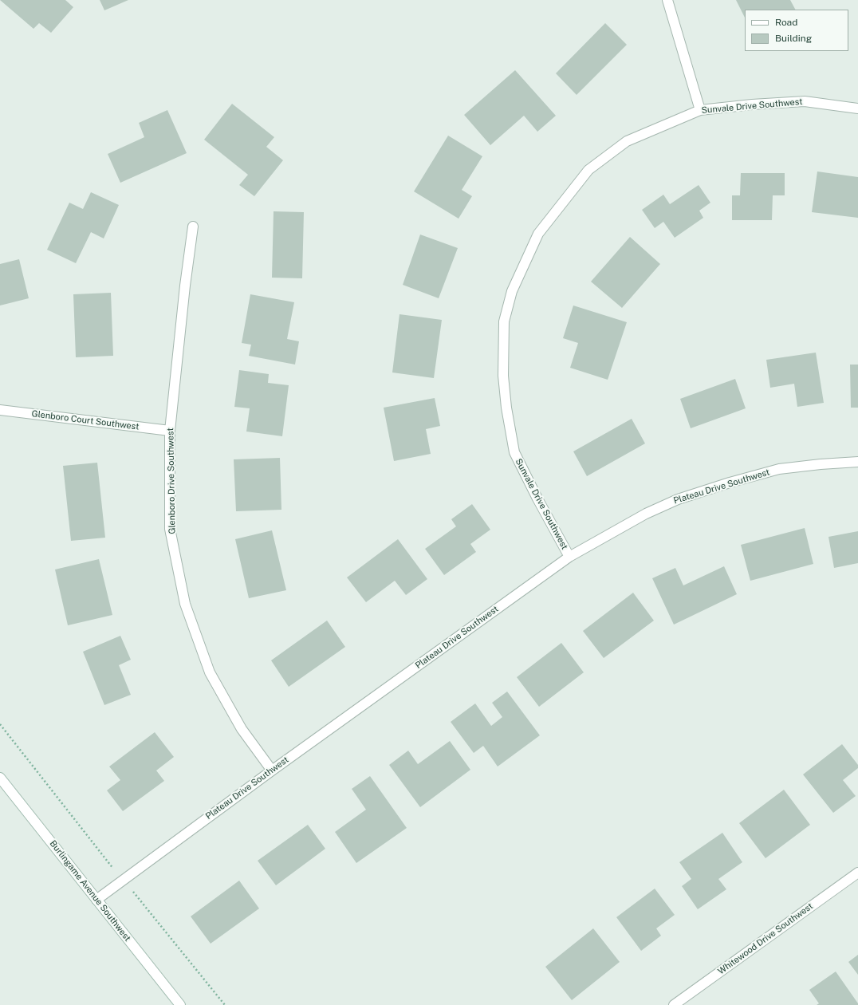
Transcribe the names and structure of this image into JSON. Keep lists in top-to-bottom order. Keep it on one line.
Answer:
{"streets":{"street":["Sunvale Drive Southwest","Glenboro Court Southwest","Glenboro Drive Southwest","Plateau Drive Southwest","Burlingame Avenue Southwest","Whitewood Drive Southwest"]},"crossings":[["Sunvale Drive Southwest","Plateau Drive Southwest"],["Glenboro Court Southwest","Glenboro Drive Southwest"],["Glenboro Drive Southwest","Plateau Drive Southwest"],["Plateau Drive Southwest","Burlingame Avenue Southwest"]],"legend":["Road","Building"]}
